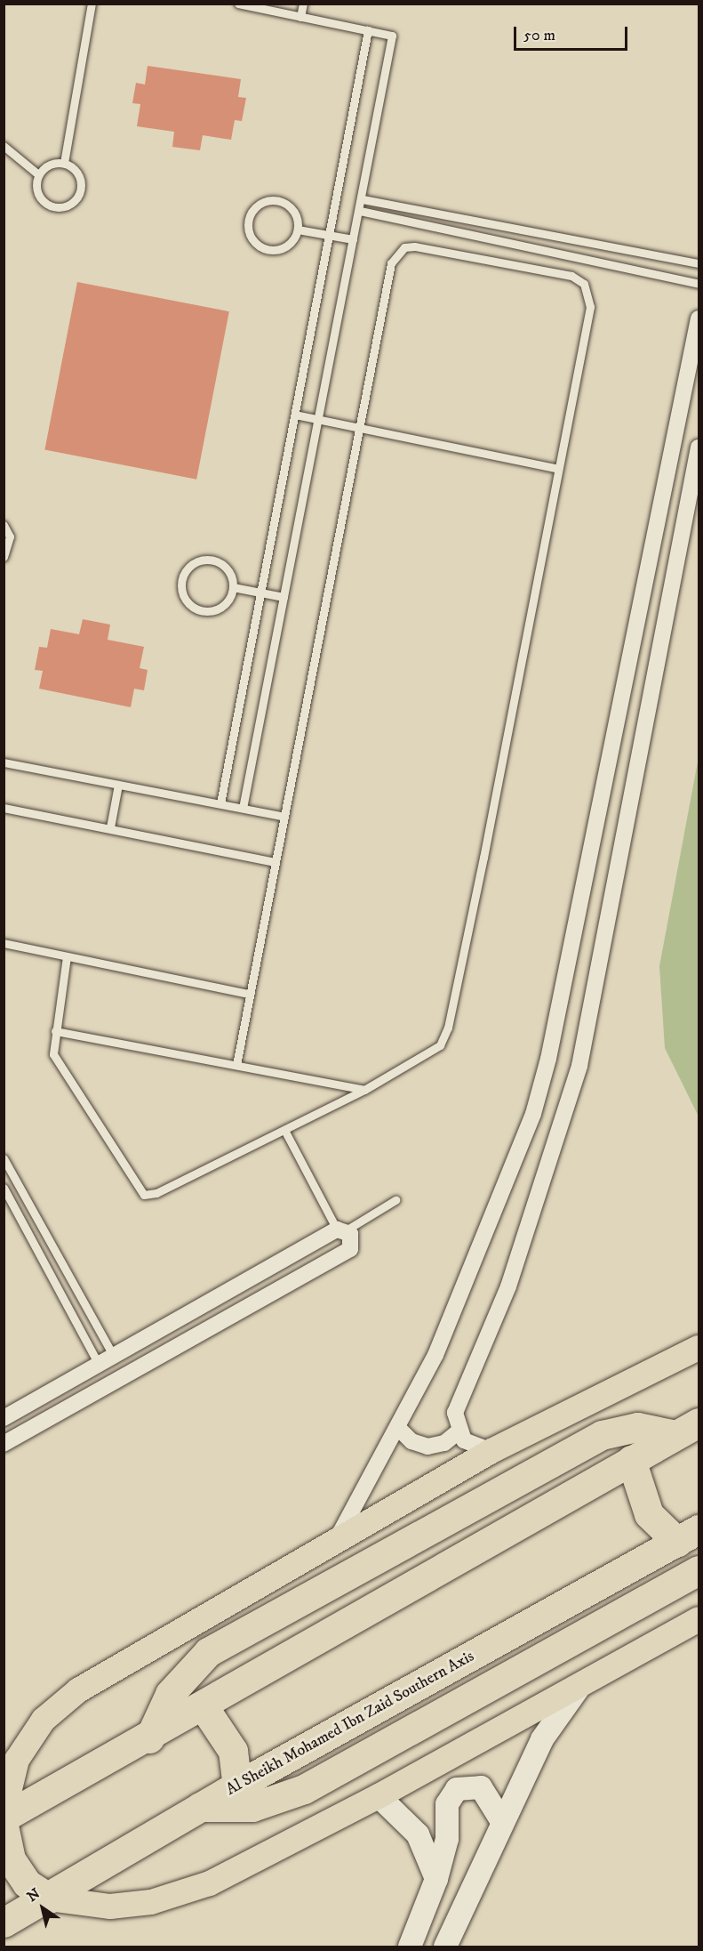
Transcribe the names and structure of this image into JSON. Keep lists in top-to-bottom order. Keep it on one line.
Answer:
{"streets":{"highway":["Al Sheikh Mohamed Ibn Zaid Southern Axis"]},"scale_bar":"50 m","north":"top left"}
